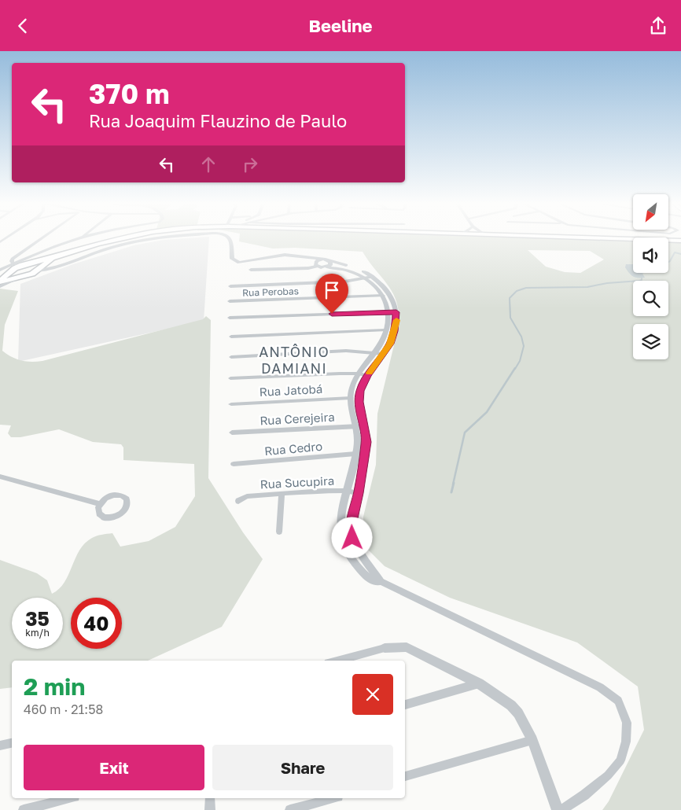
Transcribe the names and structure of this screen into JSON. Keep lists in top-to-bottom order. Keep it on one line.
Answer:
{"streets":{"street":["Rua Perobas","Rua Jatobá","Rua Cerejeira","Rua Cedro","Rua Sucupira"]},"districts":["ANTÔNIO DAMIANI"],"north":"bottom left","page":{"header":"Beeline","turn":["370 m","Rua Joaquim Flauzino de Paulo"],"speed":"35 km/h","limit":"40","heading":["2 min","460 m · 21:58"],"buttons":["Exit","Share"]}}
